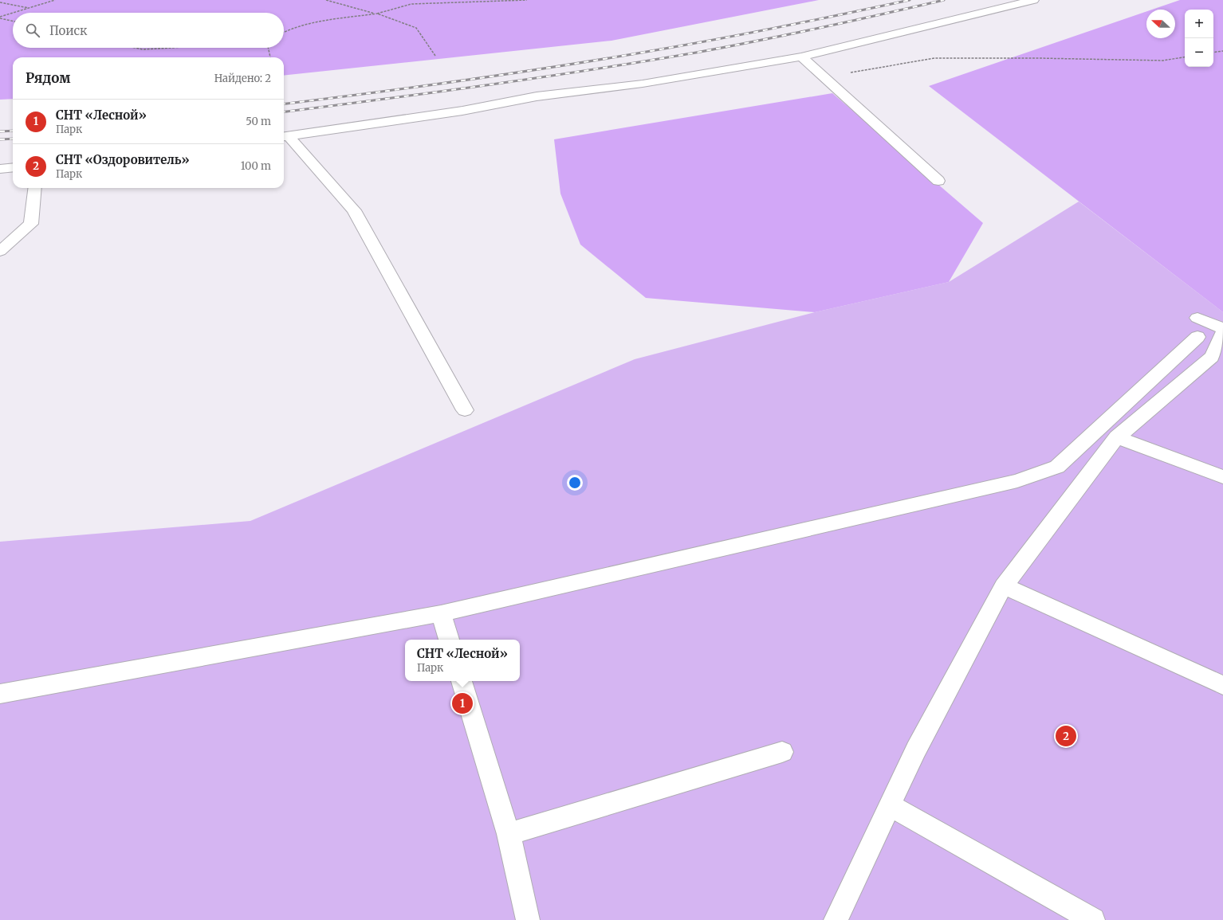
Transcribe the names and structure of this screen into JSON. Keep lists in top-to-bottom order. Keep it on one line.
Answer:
{"north":"left","page":{"map_buttons":["+","−"],"search":"Поиск","heading":["Рядом","Найдено: 2"],"list":[{"mark":"1","name":"СНТ «Лесной»","note":"Парк","value":"50 m"},{"mark":"2","name":"СНТ «Оздоровитель»","note":"Парк","value":"100 m"}],"popup":["СНТ «Лесной»","Парк"],"pins":["1","2"]}}
